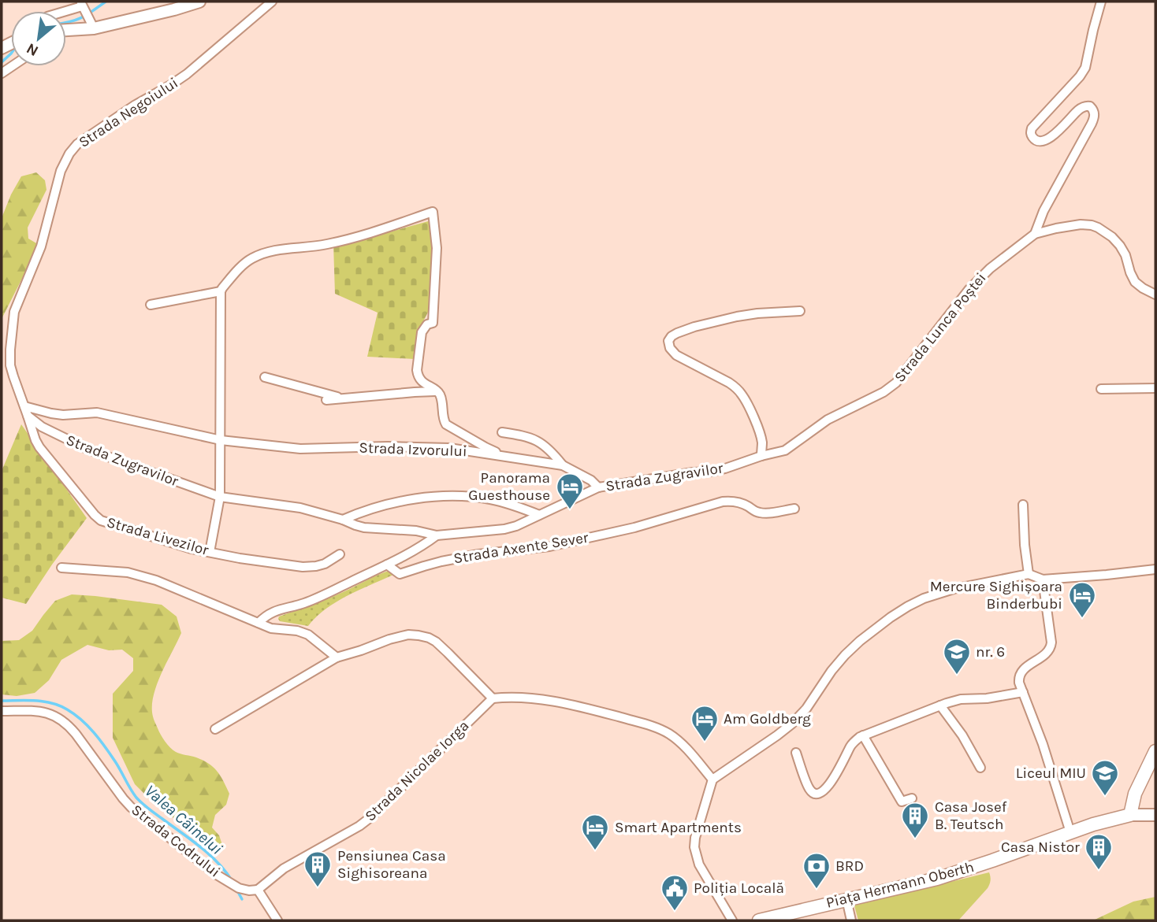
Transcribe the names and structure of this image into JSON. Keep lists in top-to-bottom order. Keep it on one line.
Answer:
{"streets":{"main road":["Piața Hermann Oberth"],"street":["Strada Negoiului","Strada Lunca Poștei","Strada Izvorului","Strada Zugravilor","Strada Livezilor","Strada Axente Sever","Strada Nicolae Iorga","Strada Codrului"]},"crossings":[["Strada Negoiului","Strada Izvorului"],["Strada Negoiului","Strada Zugravilor"],["Strada Negoiului","Strada Livezilor"],["Strada Lunca Poștei","Strada Zugravilor"],["Strada Izvorului","Strada Zugravilor"],["Strada Zugravilor","Strada Livezilor"],["Strada Zugravilor","Strada Axente Sever"],["Strada Nicolae Iorga","Strada Codrului"]],"water":["Valea Câinelui"],"places":{"hotel":["Panorama Guesthouse","Mercure Sighișoara Binderbubi","Am Goldberg","Smart Apartments"],"school or university":["nr. 6","Liceul MIU"],"building":["Casa Josef B. Teutsch","Casa Nistor","Pensiunea Casa Sighisoreana"],"bank":["BRD"],"public building":["Poliția Locală"]},"north":"bottom left"}
